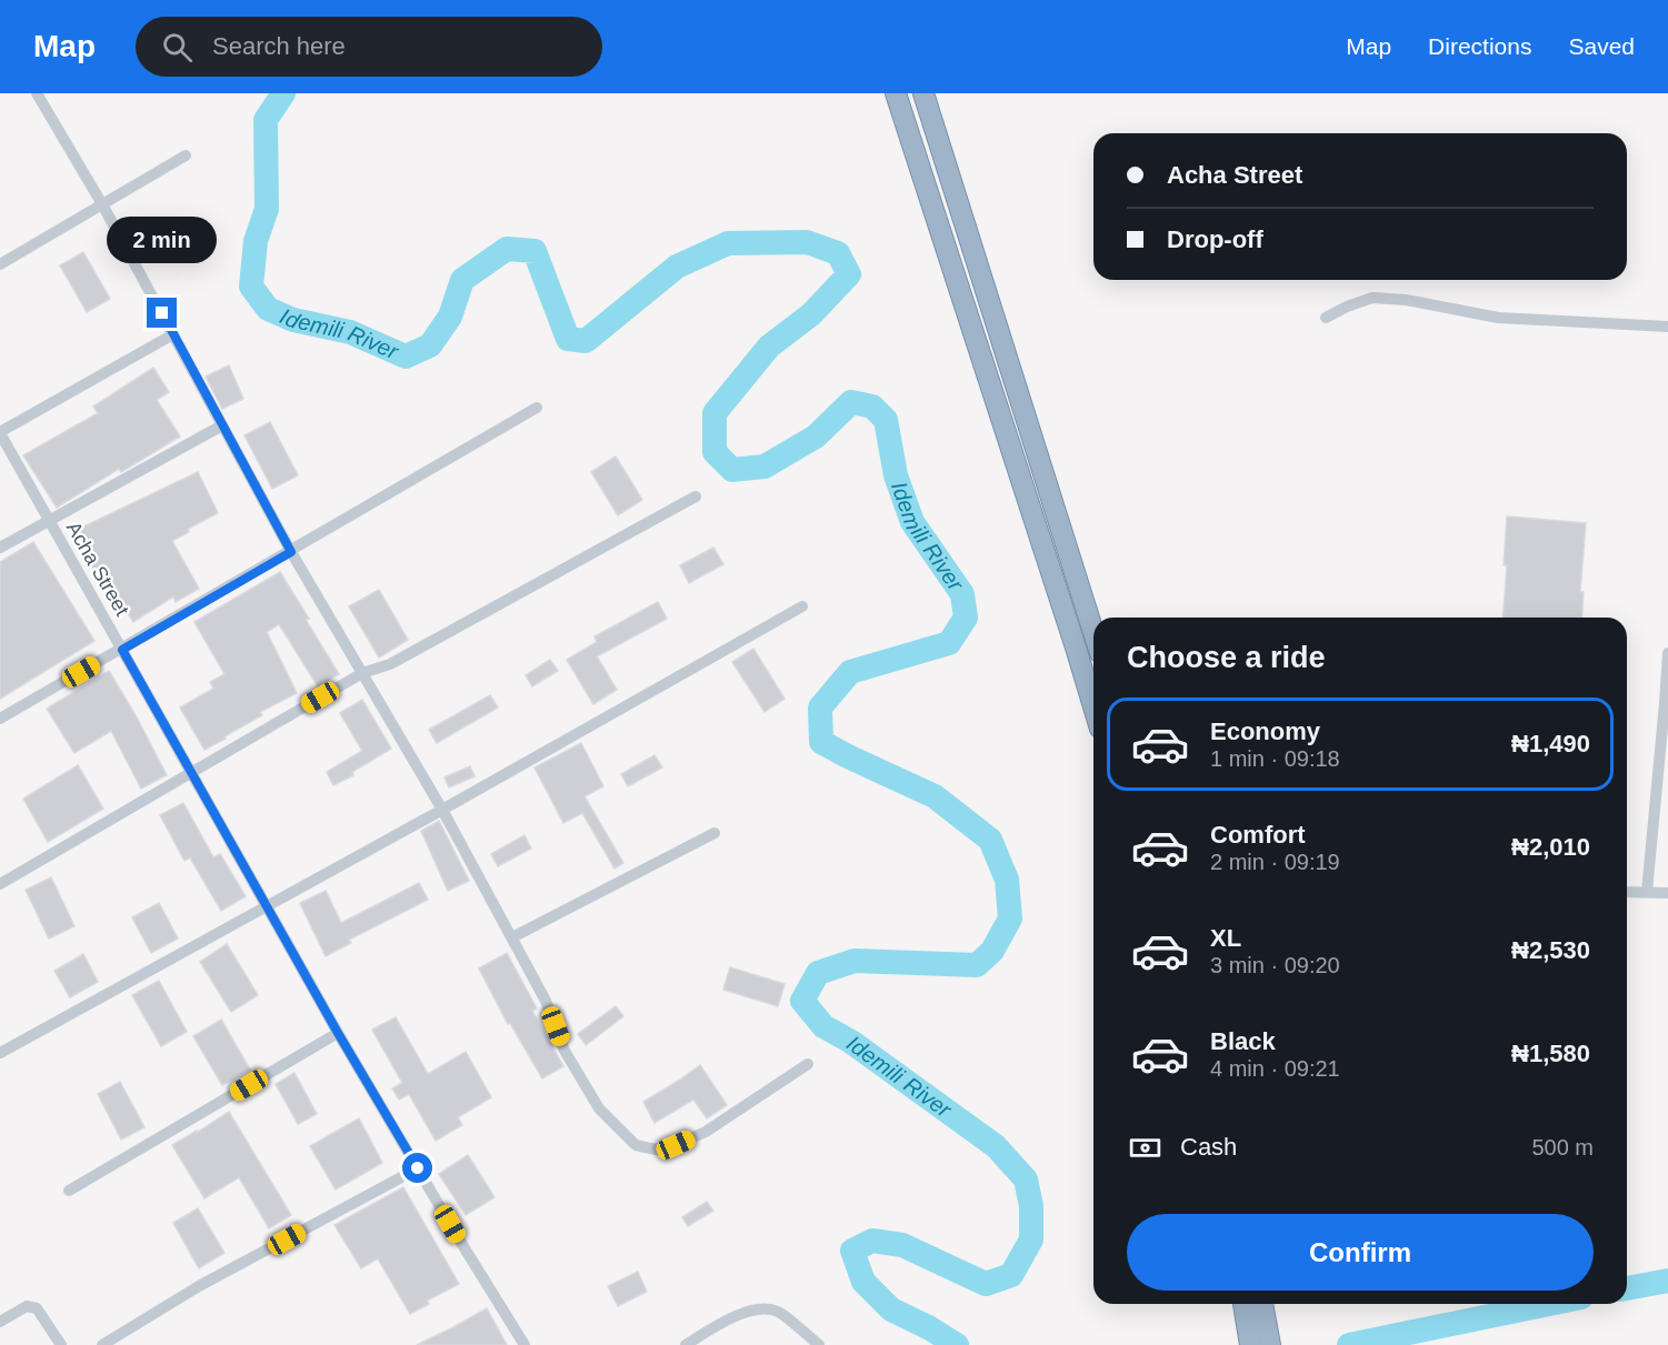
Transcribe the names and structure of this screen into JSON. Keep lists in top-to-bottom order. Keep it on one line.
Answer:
{"streets":{"street":["Acha Street"]},"water":["Idemili River"],"page":{"header":"Map","search":"Search here","nav":["Map","Directions","Saved"],"banner":["Acha Street","Drop-off"],"bubble":"2 min","heading":"Choose a ride","list":[{"name":"Economy","note":"1 min · 09:18","value":"₦1,490"},{"name":"Comfort","note":"2 min · 09:19","value":"₦2,010"},{"name":"XL","note":"3 min · 09:20","value":"₦2,530"},{"name":"Black","note":"4 min · 09:21","value":"₦1,580"}],"pay":["Cash","500 m"],"buttons":"Confirm"}}
